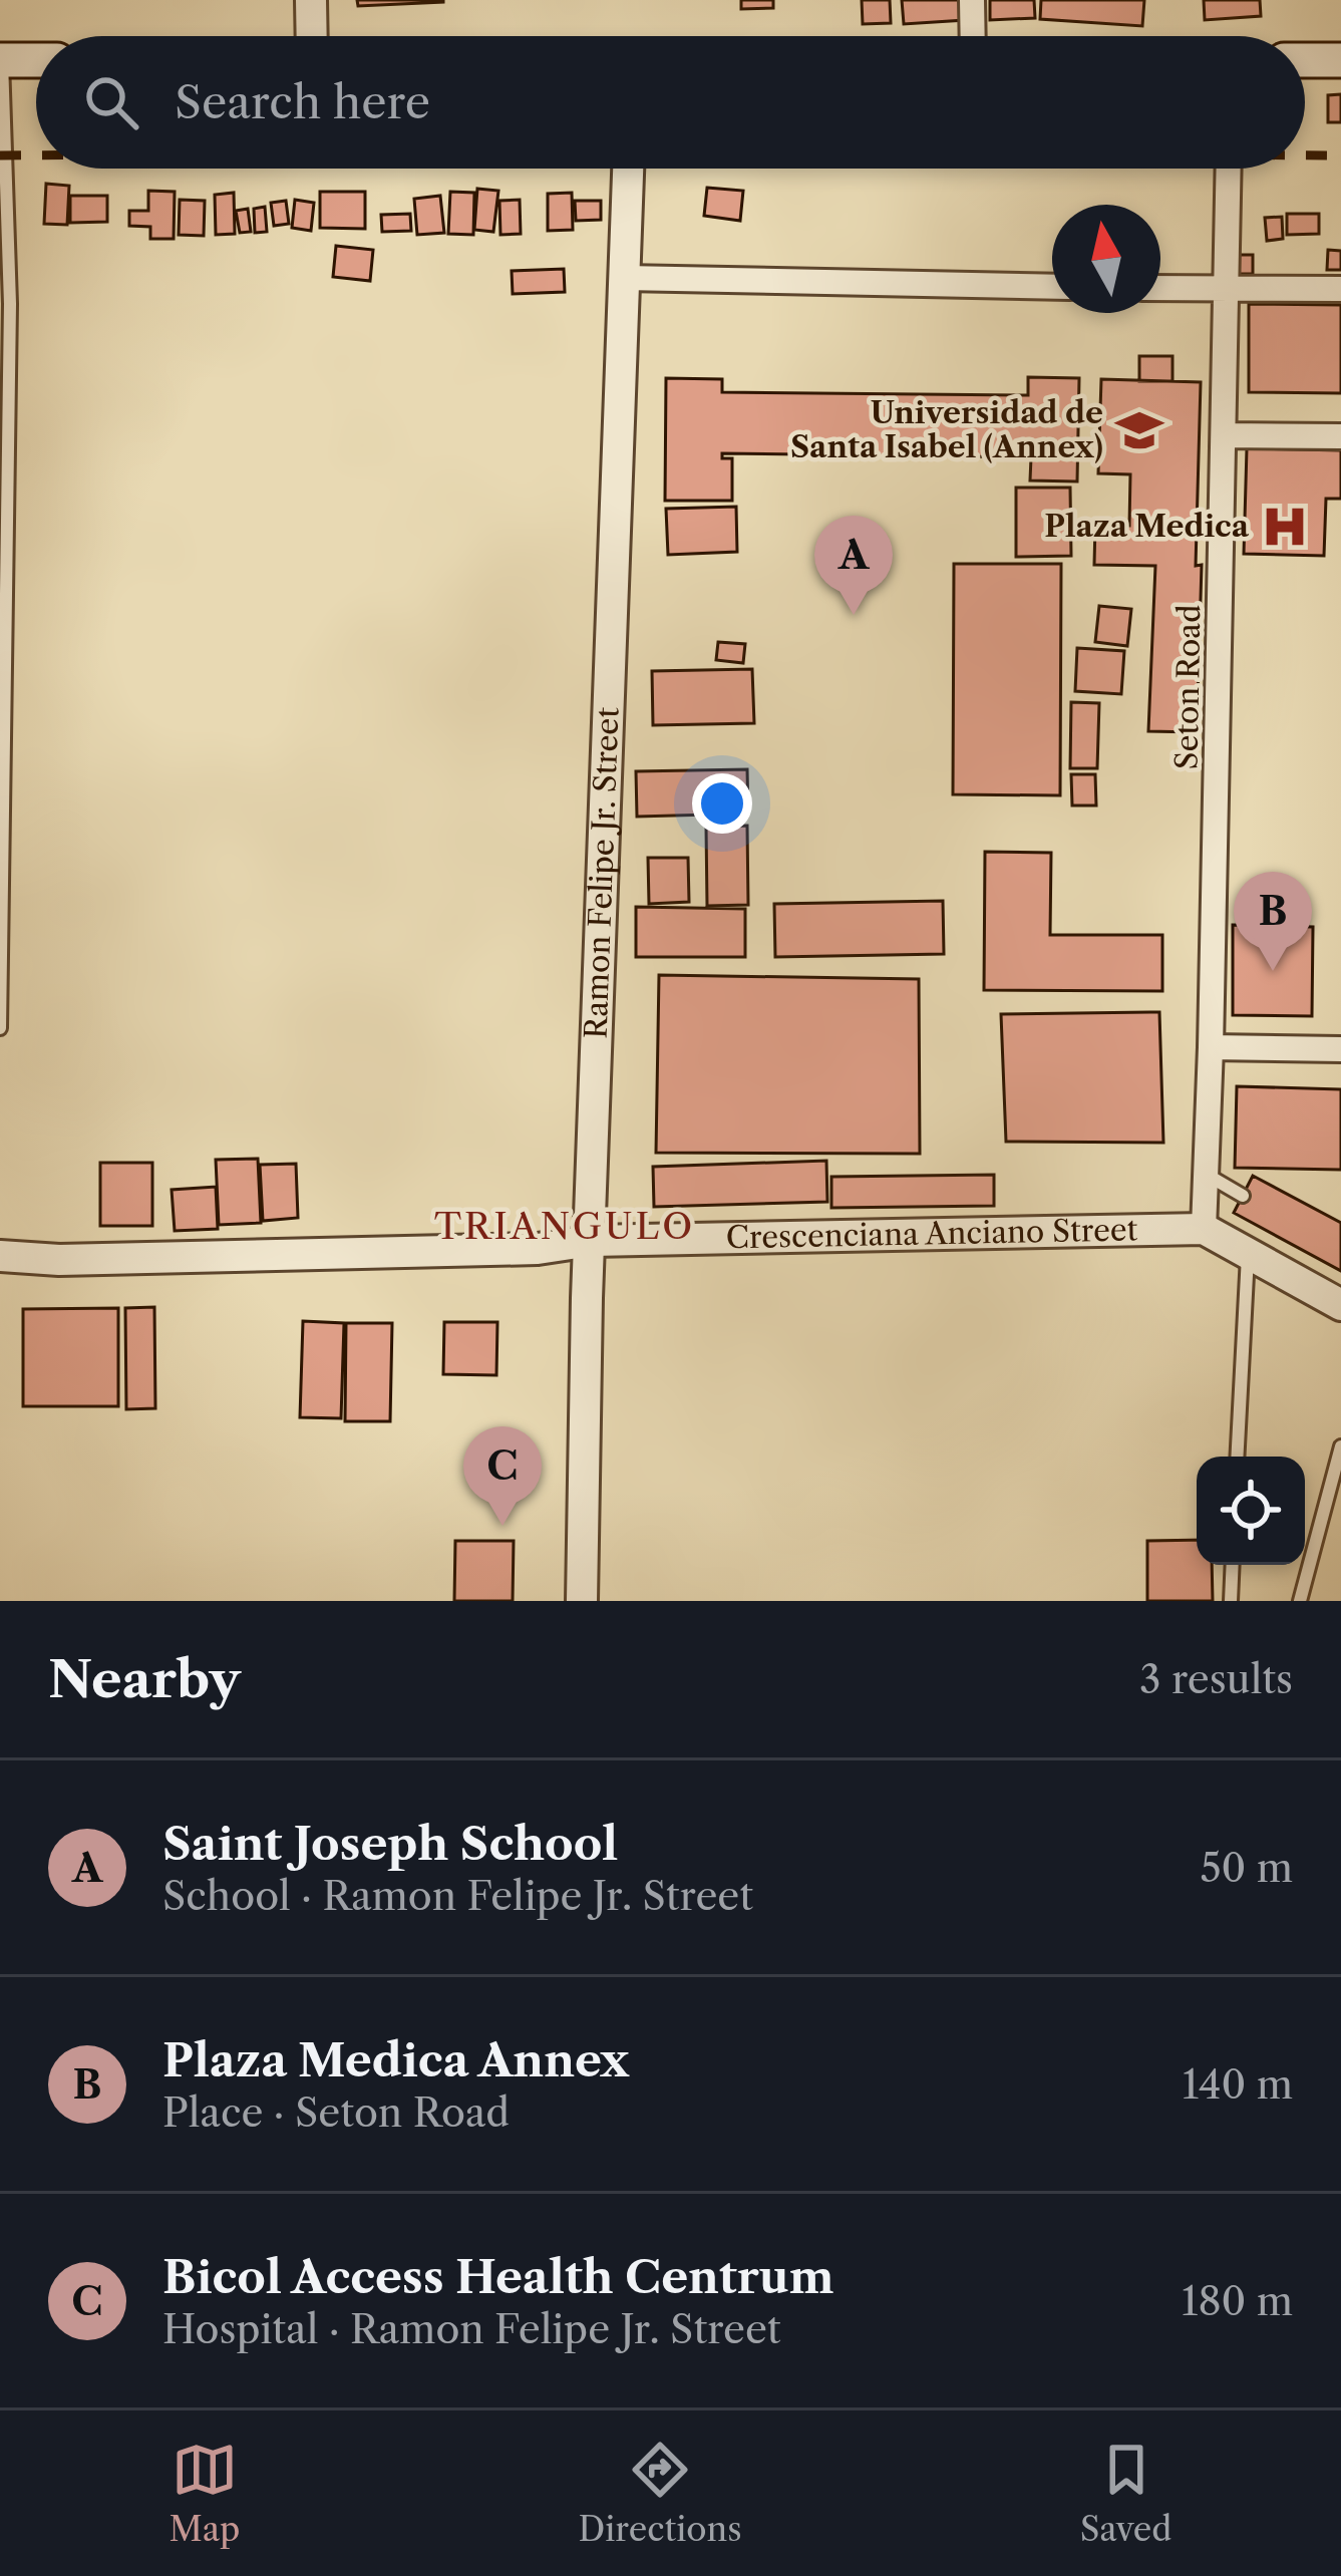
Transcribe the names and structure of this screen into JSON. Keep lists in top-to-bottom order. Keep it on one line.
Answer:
{"streets":{"street":["Seton Road","Ramon Felipe Jr. Street","Crescenciana Anciano Street"]},"crossings":[["Seton Road","Crescenciana Anciano Street"],["Ramon Felipe Jr. Street","Crescenciana Anciano Street"]],"districts":["TRIANGULO"],"places":{"school or university":["Universidad de Santa Isabel (Annex)"],"hospital":["Plaza Medica"]},"north":"top","page":{"search":"Search here","pins":["A","B","C"],"heading":["Nearby","3 results"],"list":[{"mark":"A","name":"Saint Joseph School","note":"School · Ramon Felipe Jr. Street","value":"50 m"},{"mark":"B","name":"Plaza Medica Annex","note":"Place · Seton Road","value":"140 m"},{"mark":"C","name":"Bicol Access Health Centrum","note":"Hospital · Ramon Felipe Jr. Street","value":"180 m"}],"nav":["Map","Directions","Saved"]}}
